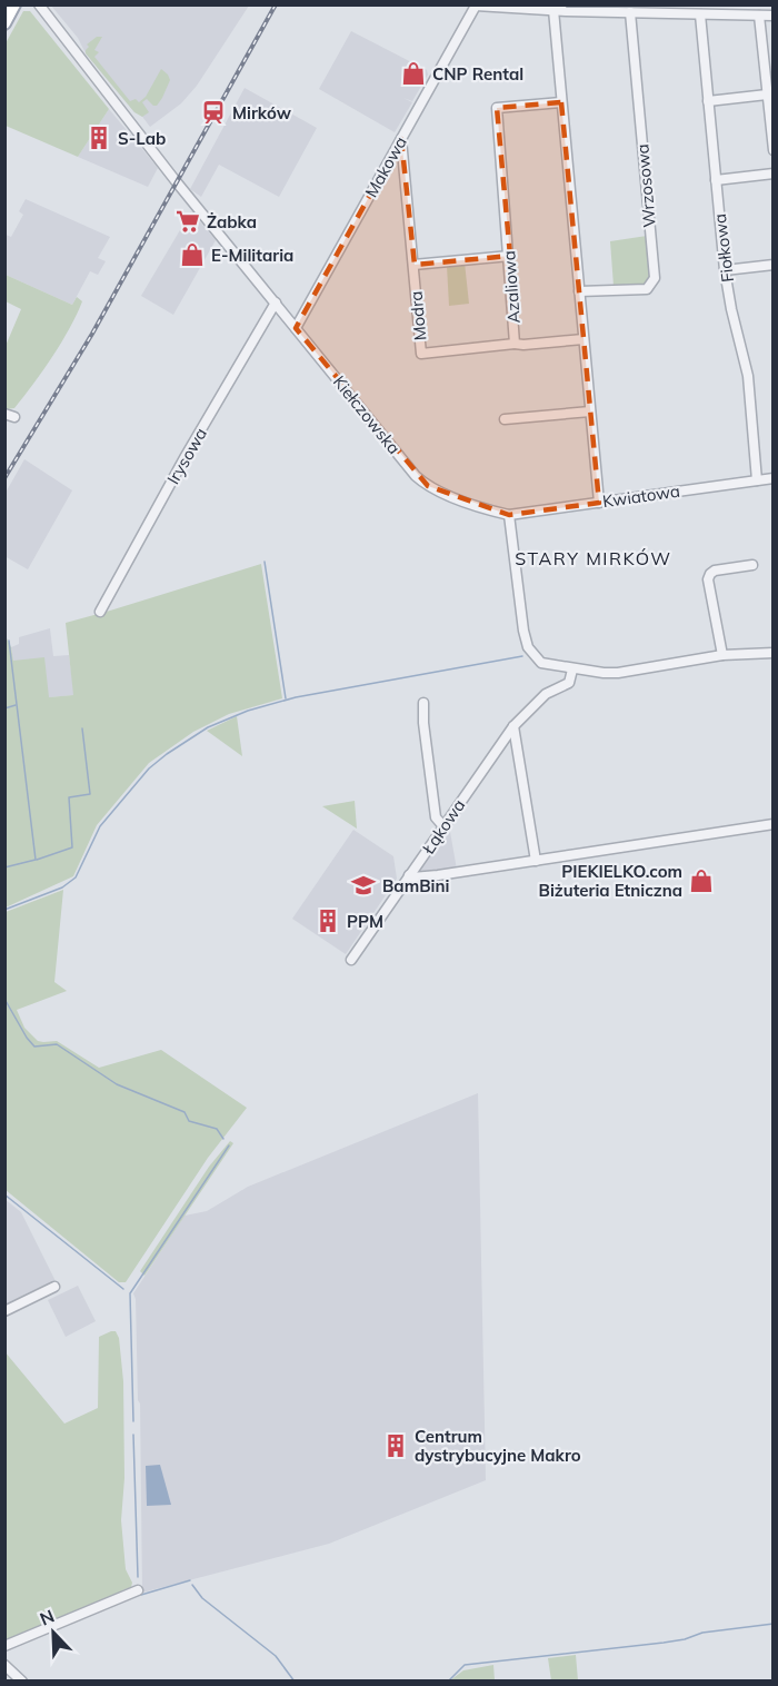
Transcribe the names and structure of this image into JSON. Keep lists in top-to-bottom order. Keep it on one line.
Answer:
{"streets":{"street":["Makowa","Wrzosowa","Fiołkowa","Azaliowa","Modra","Kiełczowska","Irysowa","Kwiatowa","Łąkowa"]},"crossings":[["Makowa","Modra"],["Makowa","Kiełczowska"],["Fiołkowa","Kwiatowa"],["Azaliowa","Modra"],["Kiełczowska","Irysowa"],["Kiełczowska","Kwiatowa"]],"districts":["STARY MIRKÓW"],"places":{"shop":["CNP Rental","E-Militaria","PIEKIELKO.com Biżuteria Etniczna"],"station":["Mirków"],"building":["S-Lab","PPM","Centrum dystrybucyjne Makro"],"supermarket":["Żabka"],"school or university":["BamBini"]},"north":"top left"}
